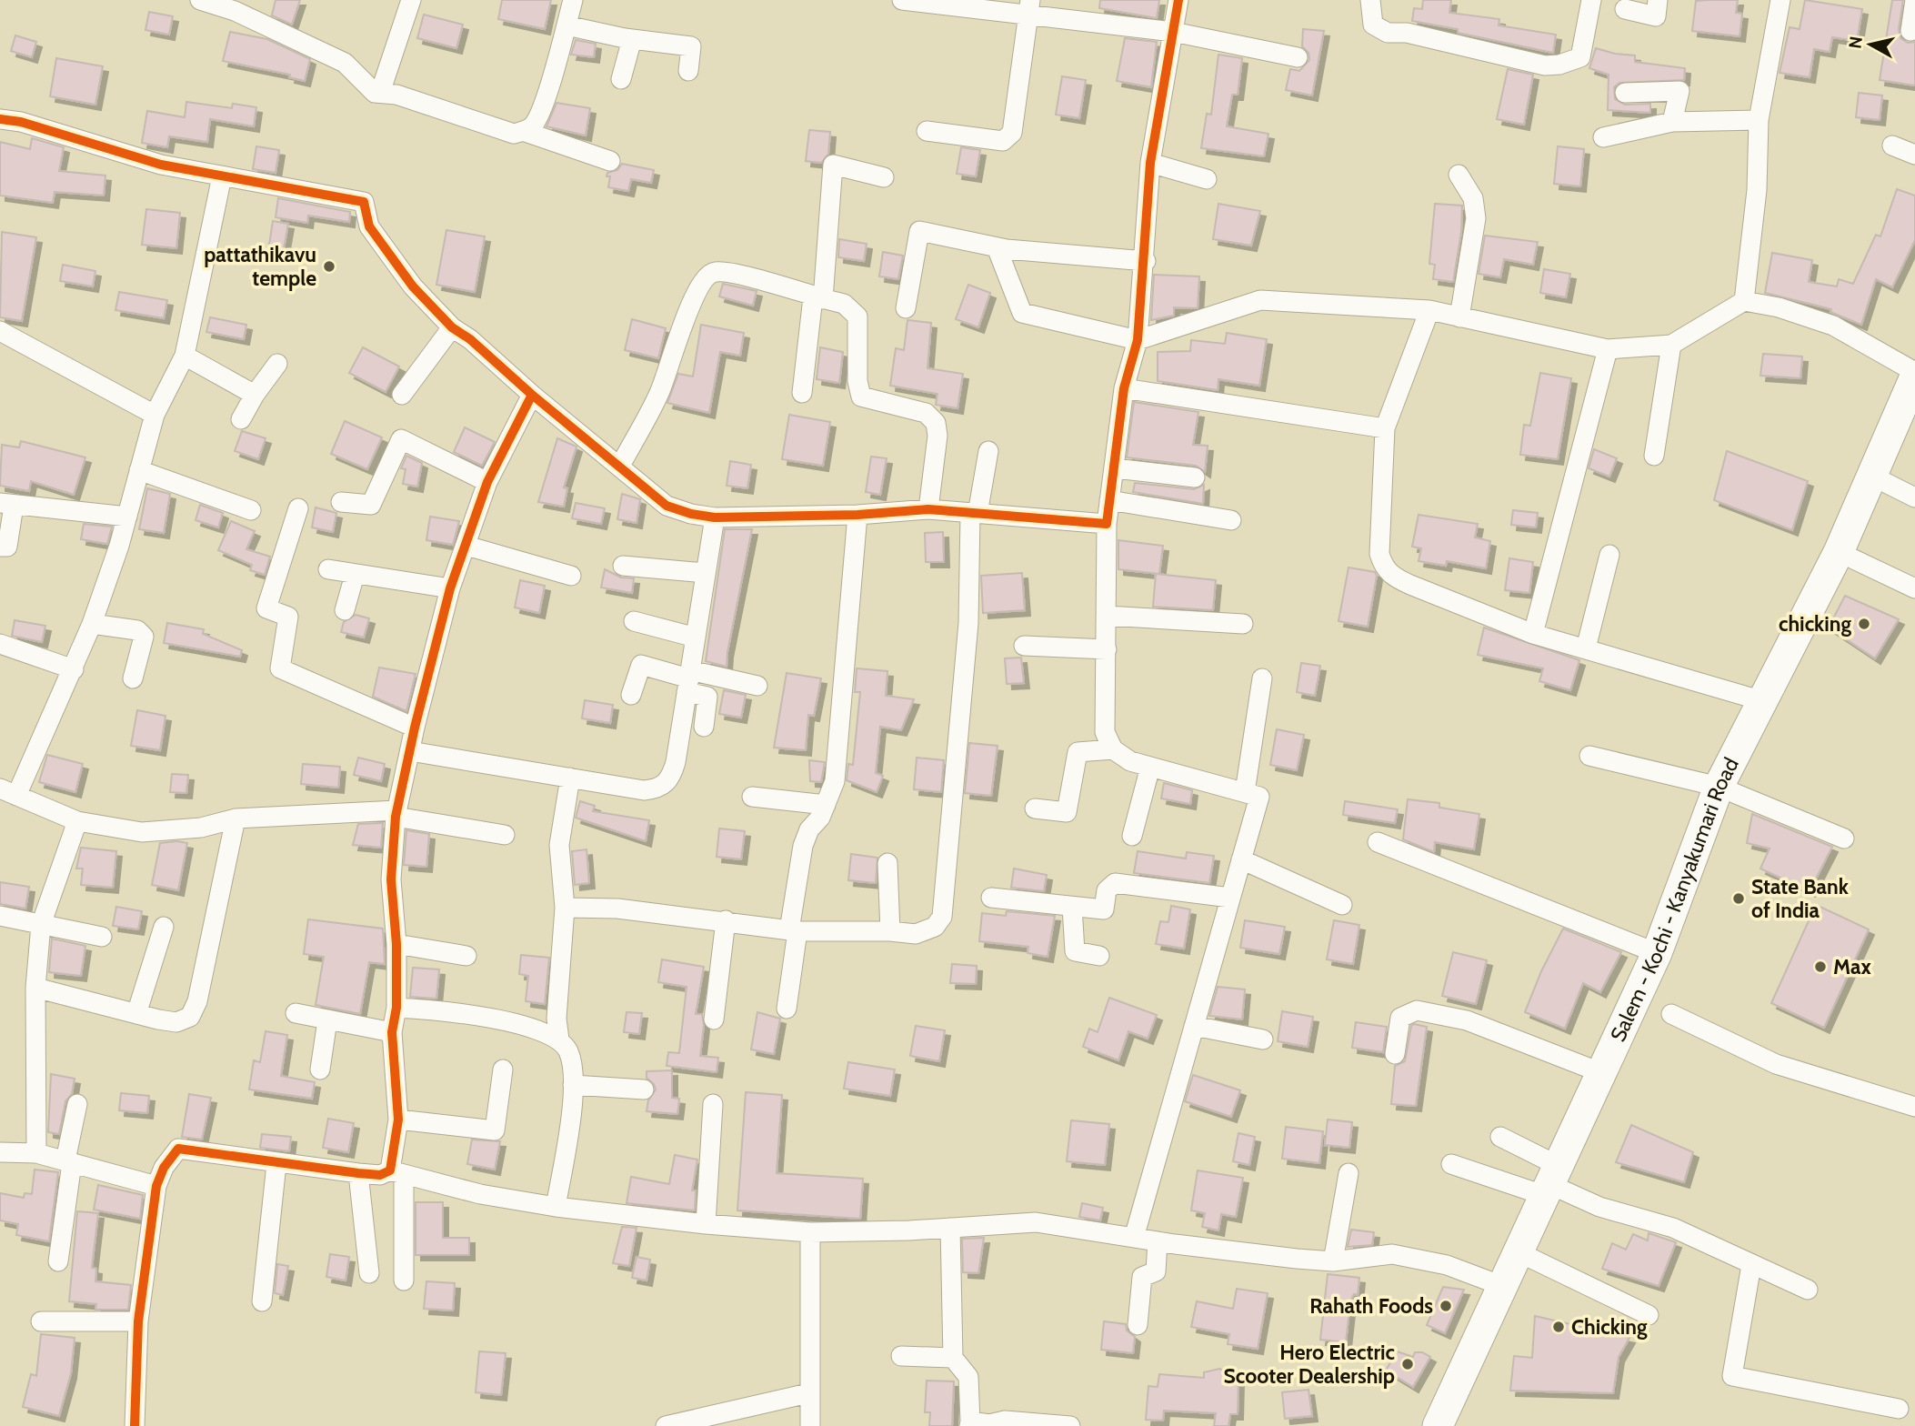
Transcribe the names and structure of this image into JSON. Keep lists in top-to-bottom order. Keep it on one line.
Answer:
{"streets":{"main road":["Salem - Kochi - Kanyakumari Road"]},"places":["pattathikavu temple","chicking","State Bank of India","Max","Rahath Foods","Chicking","Hero Electric Scooter Dealership"],"north":"left"}
